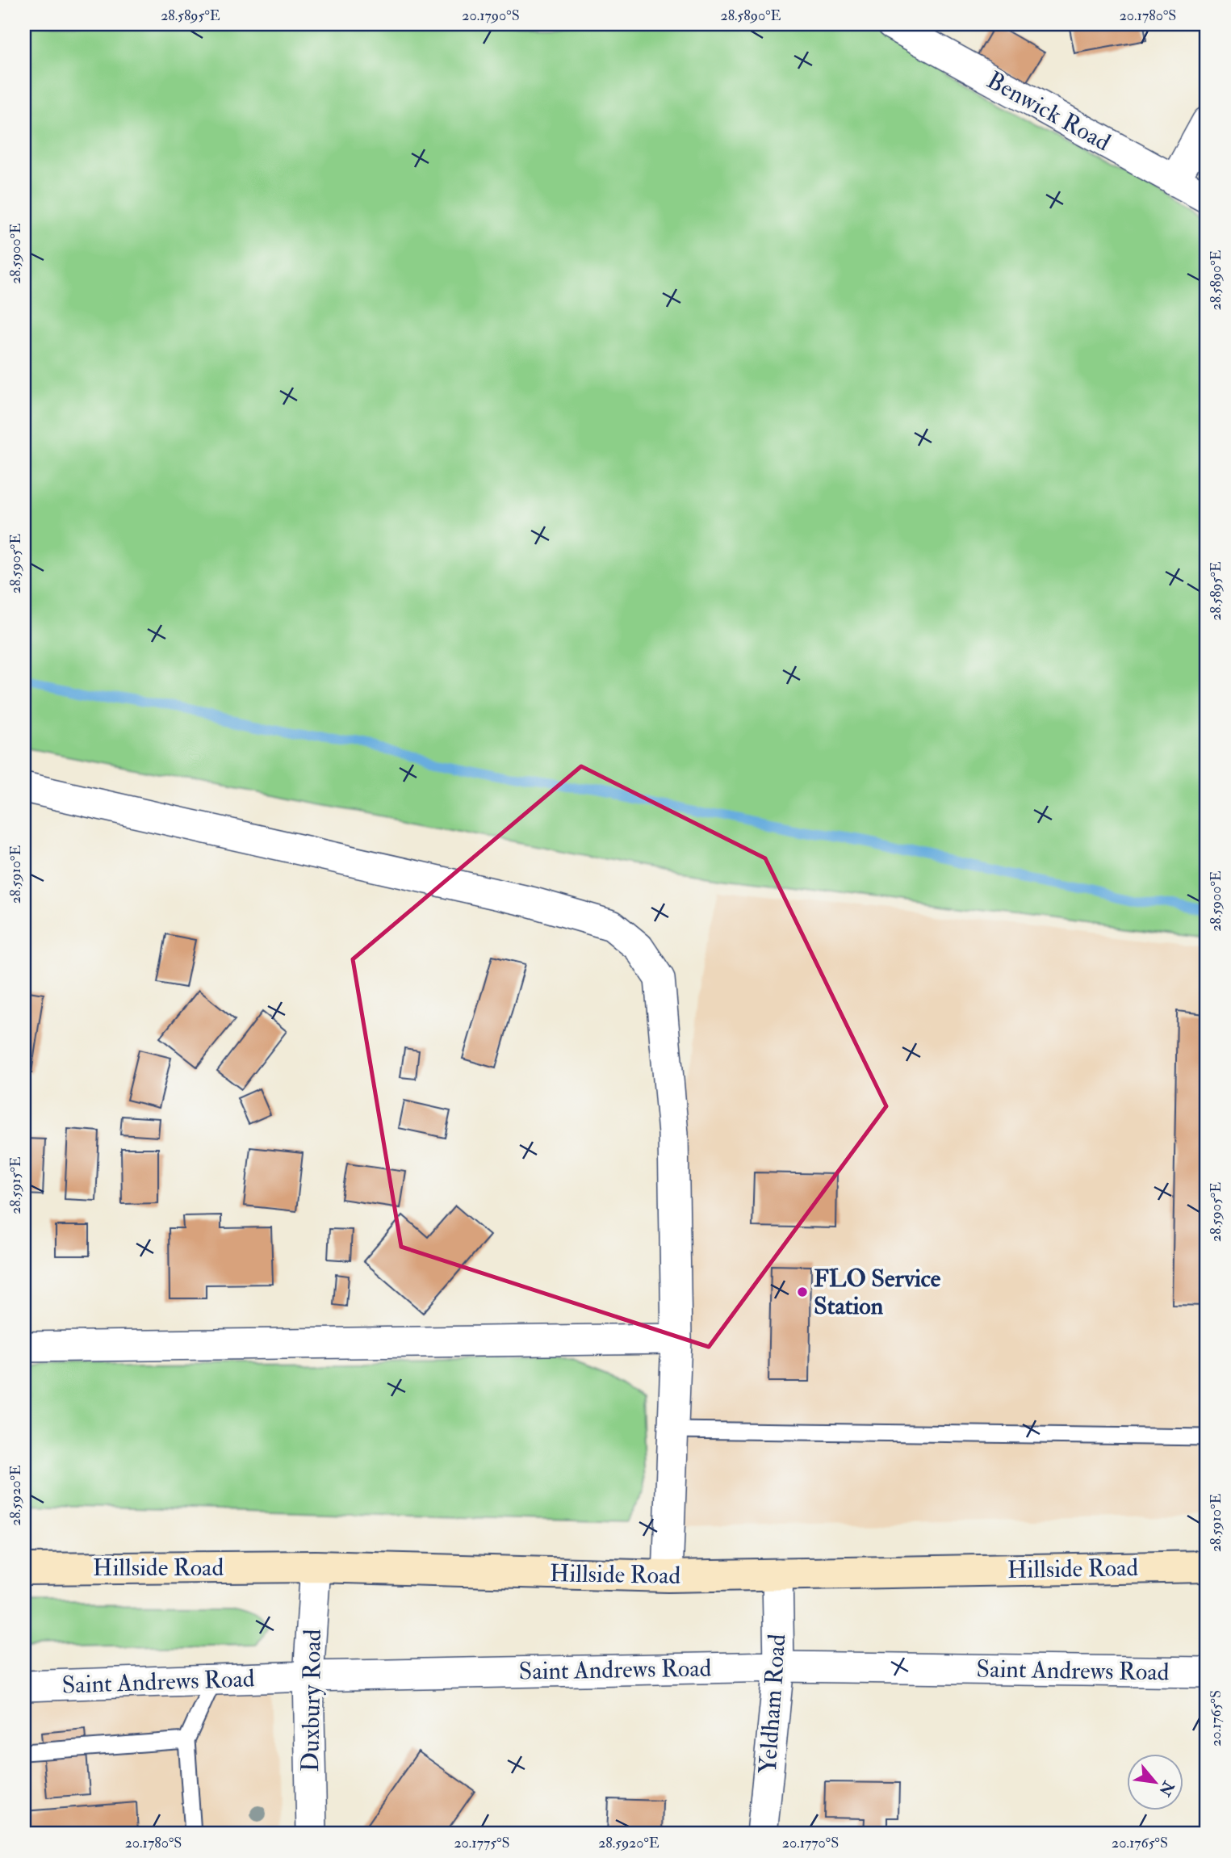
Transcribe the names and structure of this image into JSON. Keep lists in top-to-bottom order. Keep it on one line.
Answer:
{"streets":{"street":["Benwick Road","Hillside Road","Saint Andrews Road","Duxbury Road","Yeldham Road"]},"crossings":[["Hillside Road","Duxbury Road"],["Hillside Road","Yeldham Road"],["Saint Andrews Road","Duxbury Road"],["Saint Andrews Road","Yeldham Road"]],"places":["FLO Service Station"],"north":"bottom right","coordinates":["28.5895°E","20.1790°S","28.5890°E","20.1780°S","28.5900°E","28.5905°E","28.5910°E","28.5915°E","28.5920°E","20.1765°S","20.1775°S","20.1770°S"]}
